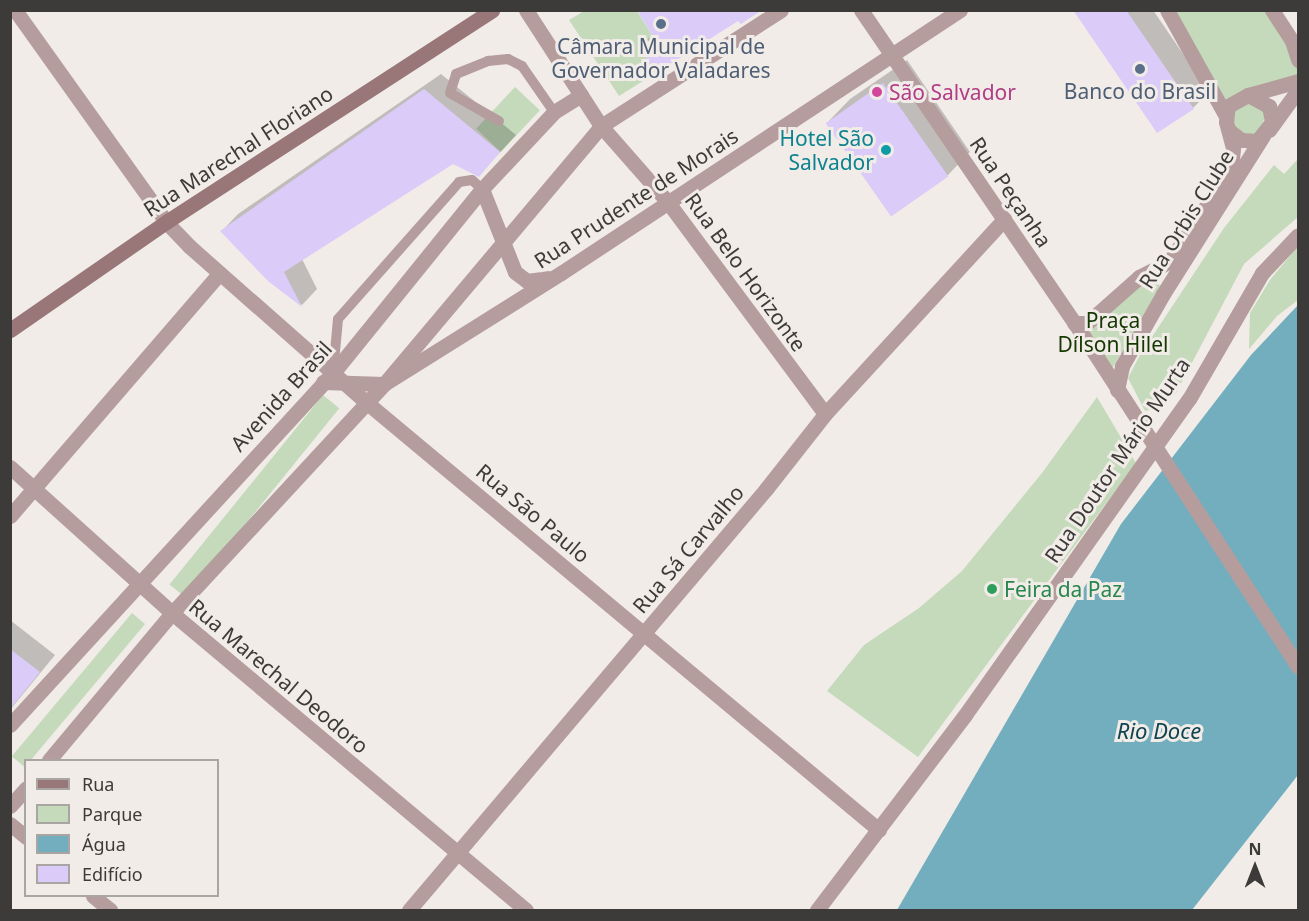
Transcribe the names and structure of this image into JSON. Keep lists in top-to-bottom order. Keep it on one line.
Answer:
{"streets":{"main road":["Rua Marechal Floriano"],"street":["Rua Peçanha","Rua Prudente de Morais","Rua Orbis Clube","Rua Belo Horizonte","Avenida Brasil","Rua Doutor Mário Murta","Rua São Paulo","Rua Sá Carvalho","Rua Marechal Deodoro"]},"crossings":[["Rua Marechal Floriano","Rua São Paulo"],["Rua Peçanha","Rua Prudente de Morais"],["Rua Peçanha","Rua Orbis Clube"],["Rua Peçanha","Rua Sá Carvalho"],["Rua Prudente de Morais","Rua Belo Horizonte"],["Rua Belo Horizonte","Avenida Brasil"],["Rua Belo Horizonte","Rua Sá Carvalho"],["Avenida Brasil","Rua São Paulo"],["Avenida Brasil","Rua Marechal Deodoro"],["Rua Doutor Mário Murta","Rua São Paulo"],["Rua São Paulo","Rua Sá Carvalho"],["Rua Sá Carvalho","Rua Marechal Deodoro"]],"water":["Rio Doce"],"parks":["Praça Dílson Hilel"],"places":["Câmara Municipal de Governador Valadares","Banco do Brasil","São Salvador","Hotel São Salvador","Feira da Paz"],"legend":["Rua","Parque","Água","Edifício"],"north":"top"}
